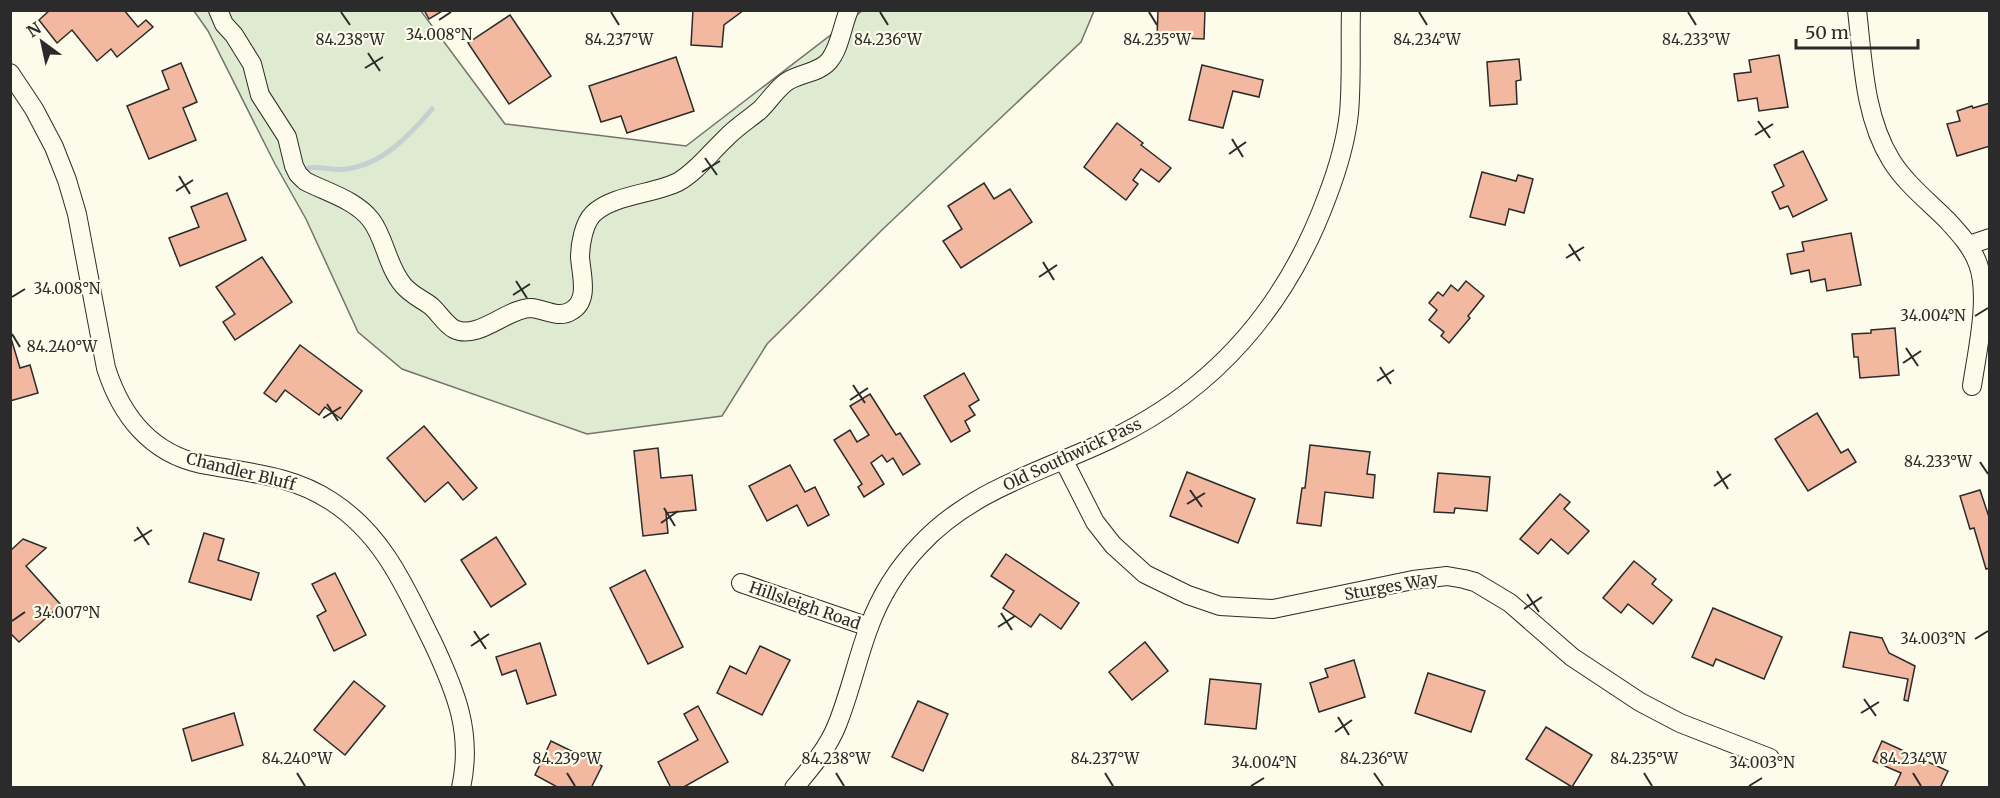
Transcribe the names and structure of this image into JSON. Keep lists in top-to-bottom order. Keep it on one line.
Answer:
{"streets":{"street":["Old Southwick Pass","Chandler Bluff","Sturges Way","Hillsleigh Road"]},"crossings":[["Old Southwick Pass","Sturges Way"],["Old Southwick Pass","Hillsleigh Road"]],"scale_bar":"50 m","north":"top left","coordinates":["34.008°N","84.233°W","84.238°W","84.237°W","84.236°W","84.235°W","84.234°W","34.004°N","84.240°W","34.007°N","34.003°N","84.239°W"]}
